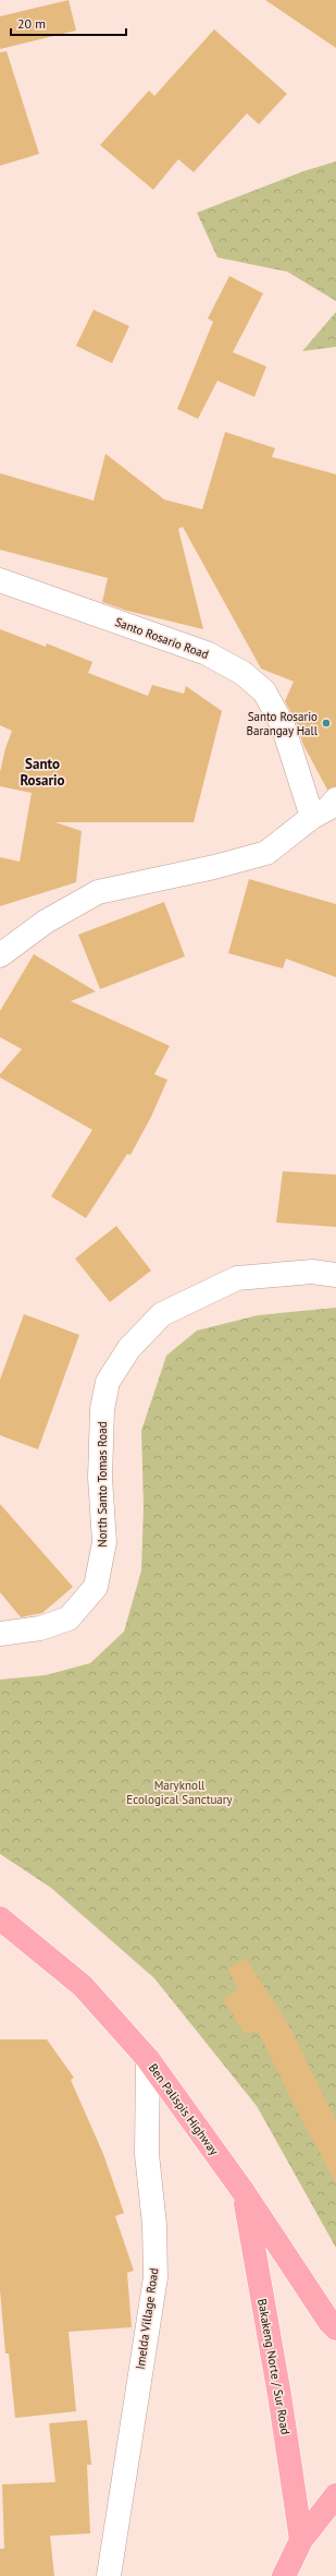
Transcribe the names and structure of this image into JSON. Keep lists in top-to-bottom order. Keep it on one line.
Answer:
{"streets":{"main road":["Ben Palispis Highway","Bakakeng Norte / Sur Road"],"street":["Santo Rosario Road","North Santo Tomas Road","Imelda Village Road"]},"crossings":[["Ben Palispis Highway","Imelda Village Road"],["Ben Palispis Highway","Bakakeng Norte / Sur Road"]],"districts":["Santo Rosario"],"parks":["Maryknoll Ecological Sanctuary"],"places":["Santo Rosario Barangay Hall"],"scale_bar":"20 m"}
